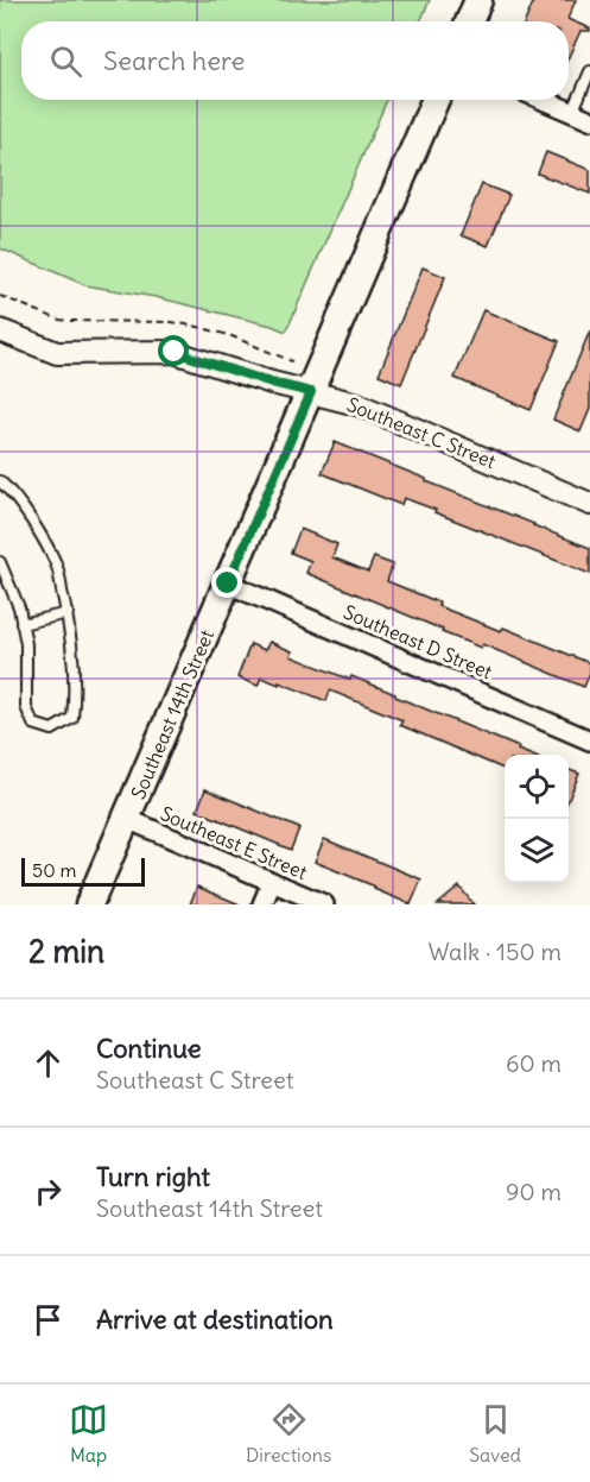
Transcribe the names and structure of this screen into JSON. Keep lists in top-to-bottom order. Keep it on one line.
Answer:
{"streets":{"main road":["Southeast 14th Street"],"street":["Southeast C Street","Southeast D Street","Southeast E Street"]},"crossings":[["Southeast C Street","Southeast 14th Street"],["Southeast D Street","Southeast 14th Street"],["Southeast 14th Street","Southeast E Street"]],"scale_bar":"50 m","page":{"search":"Search here","scale":"50 m","heading":["2 min","Walk · 150 m"],"list":[["Continue","Southeast C Street","60 m"],["Turn right","Southeast 14th Street","90 m"],"Arrive at destination"],"nav":["Map","Directions","Saved"]}}
